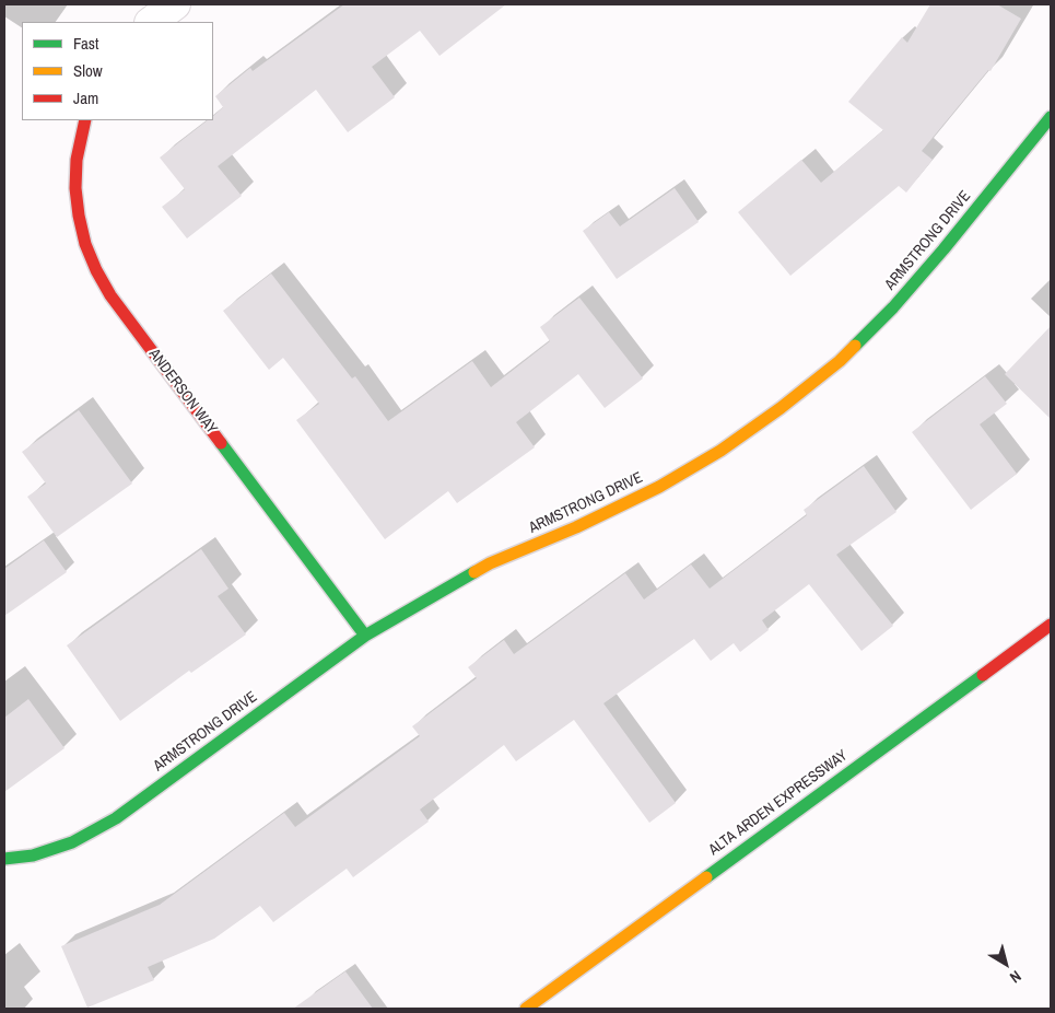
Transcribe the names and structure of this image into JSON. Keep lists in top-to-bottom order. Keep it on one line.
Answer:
{"streets":{"street":["ARMSTRONG DRIVE","ANDERSON WAY","ALTA ARDEN EXPRESSWAY"]},"crossings":[["ARMSTRONG DRIVE","ANDERSON WAY"]],"legend":["Fast","Slow","Jam"],"north":"bottom right"}
